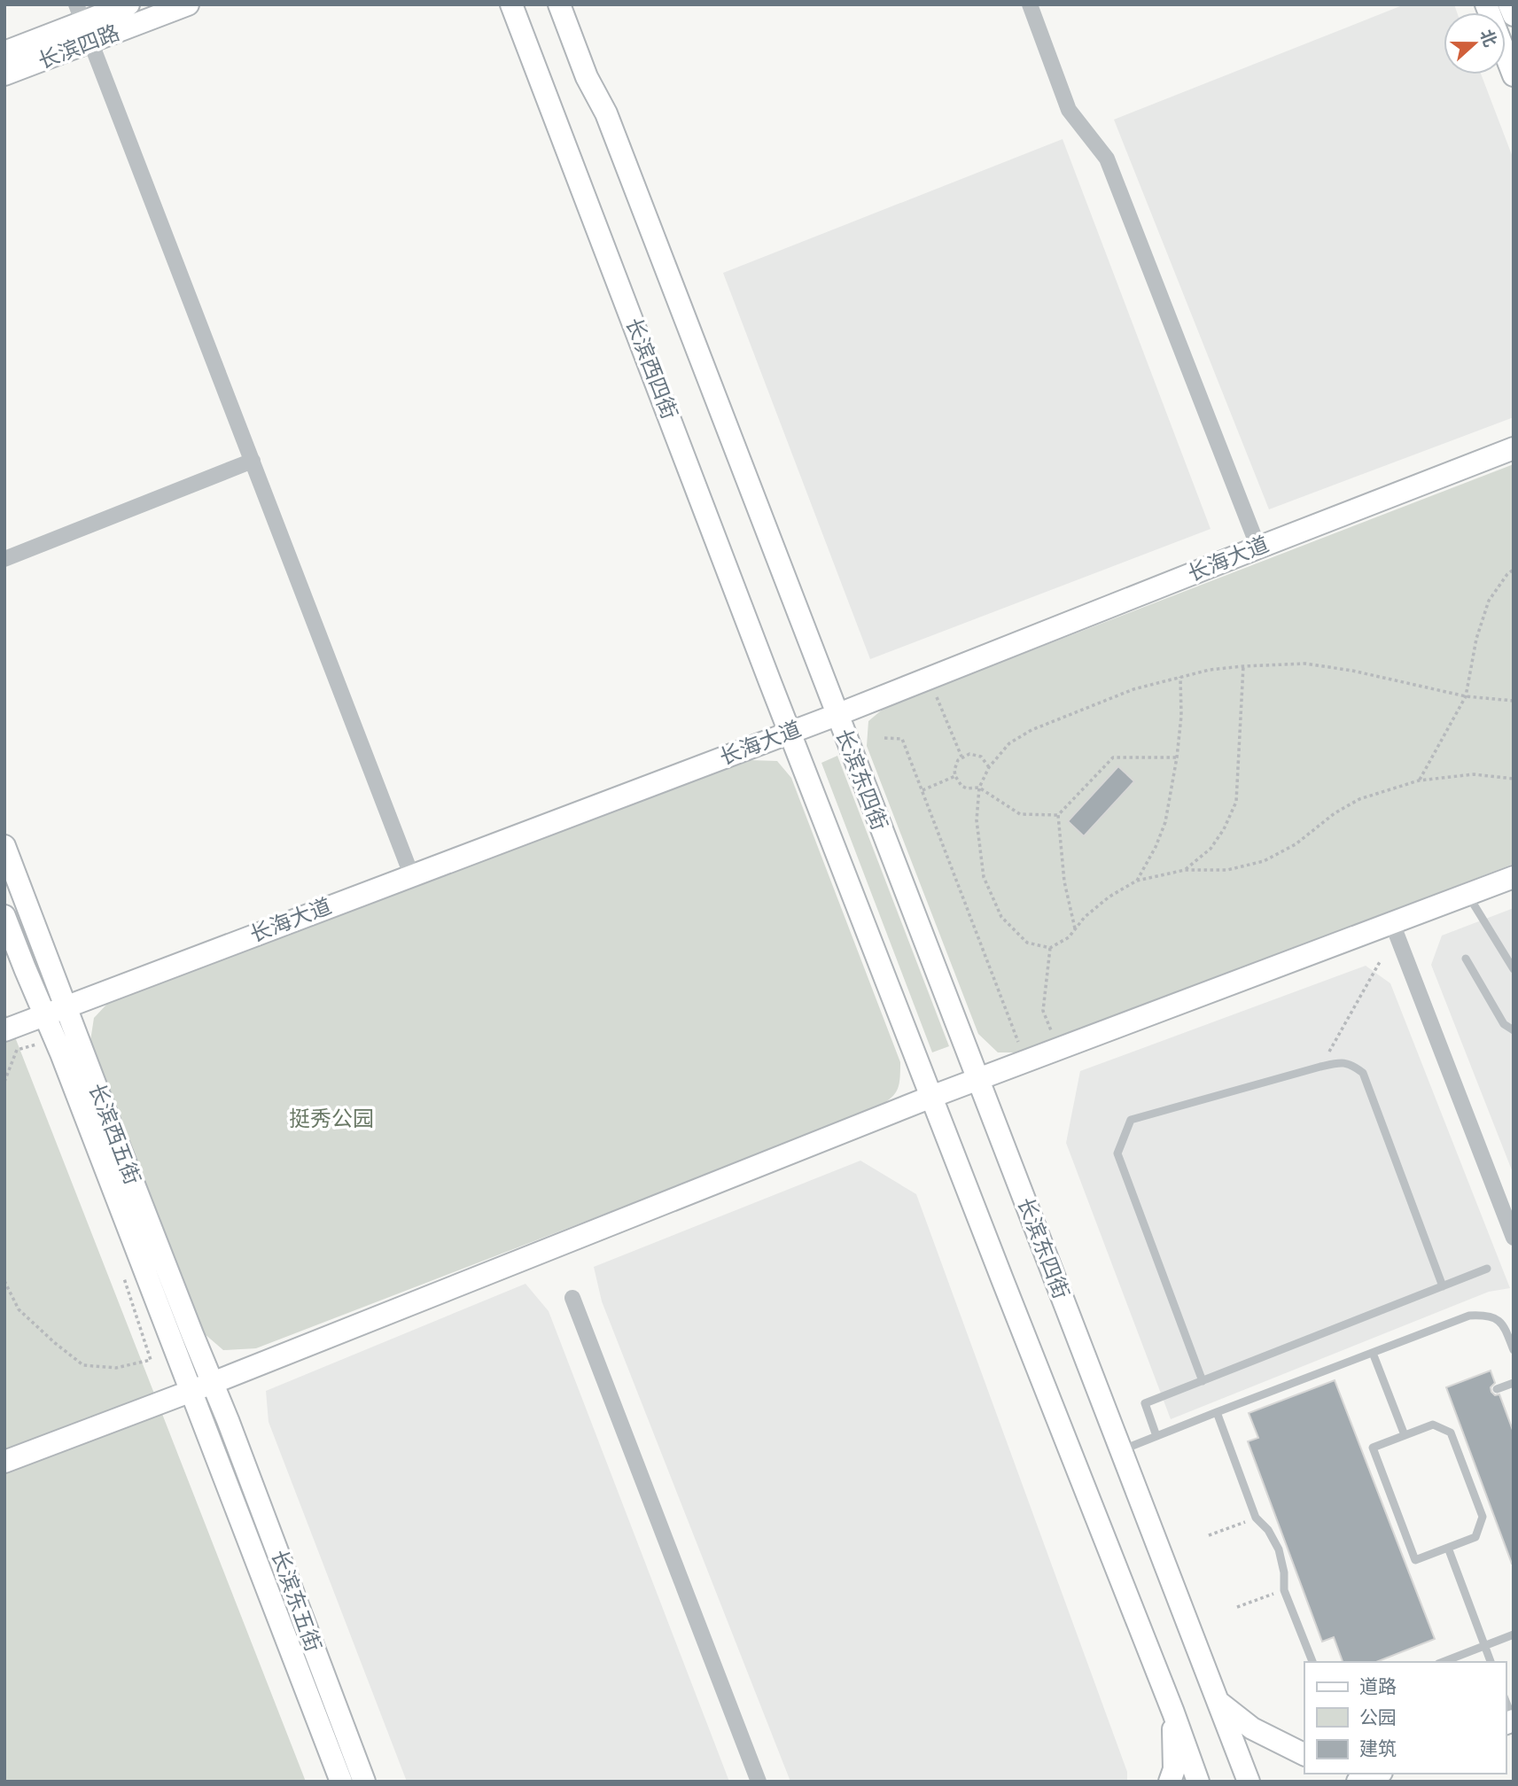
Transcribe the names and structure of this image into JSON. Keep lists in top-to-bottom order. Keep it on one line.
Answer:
{"streets":{"main road":["长滨四路","长滨西四街","长海大道","长滨东四街","长滨西五街","长滨东五街"]},"crossings":[["长滨西四街","长海大道"],["长海大道","长滨东四街"],["长海大道","长滨西五街"],["长滨西五街","长滨东五街"]],"parks":["挺秀公园"],"legend":["道路","公园","建筑"],"north":"right"}
